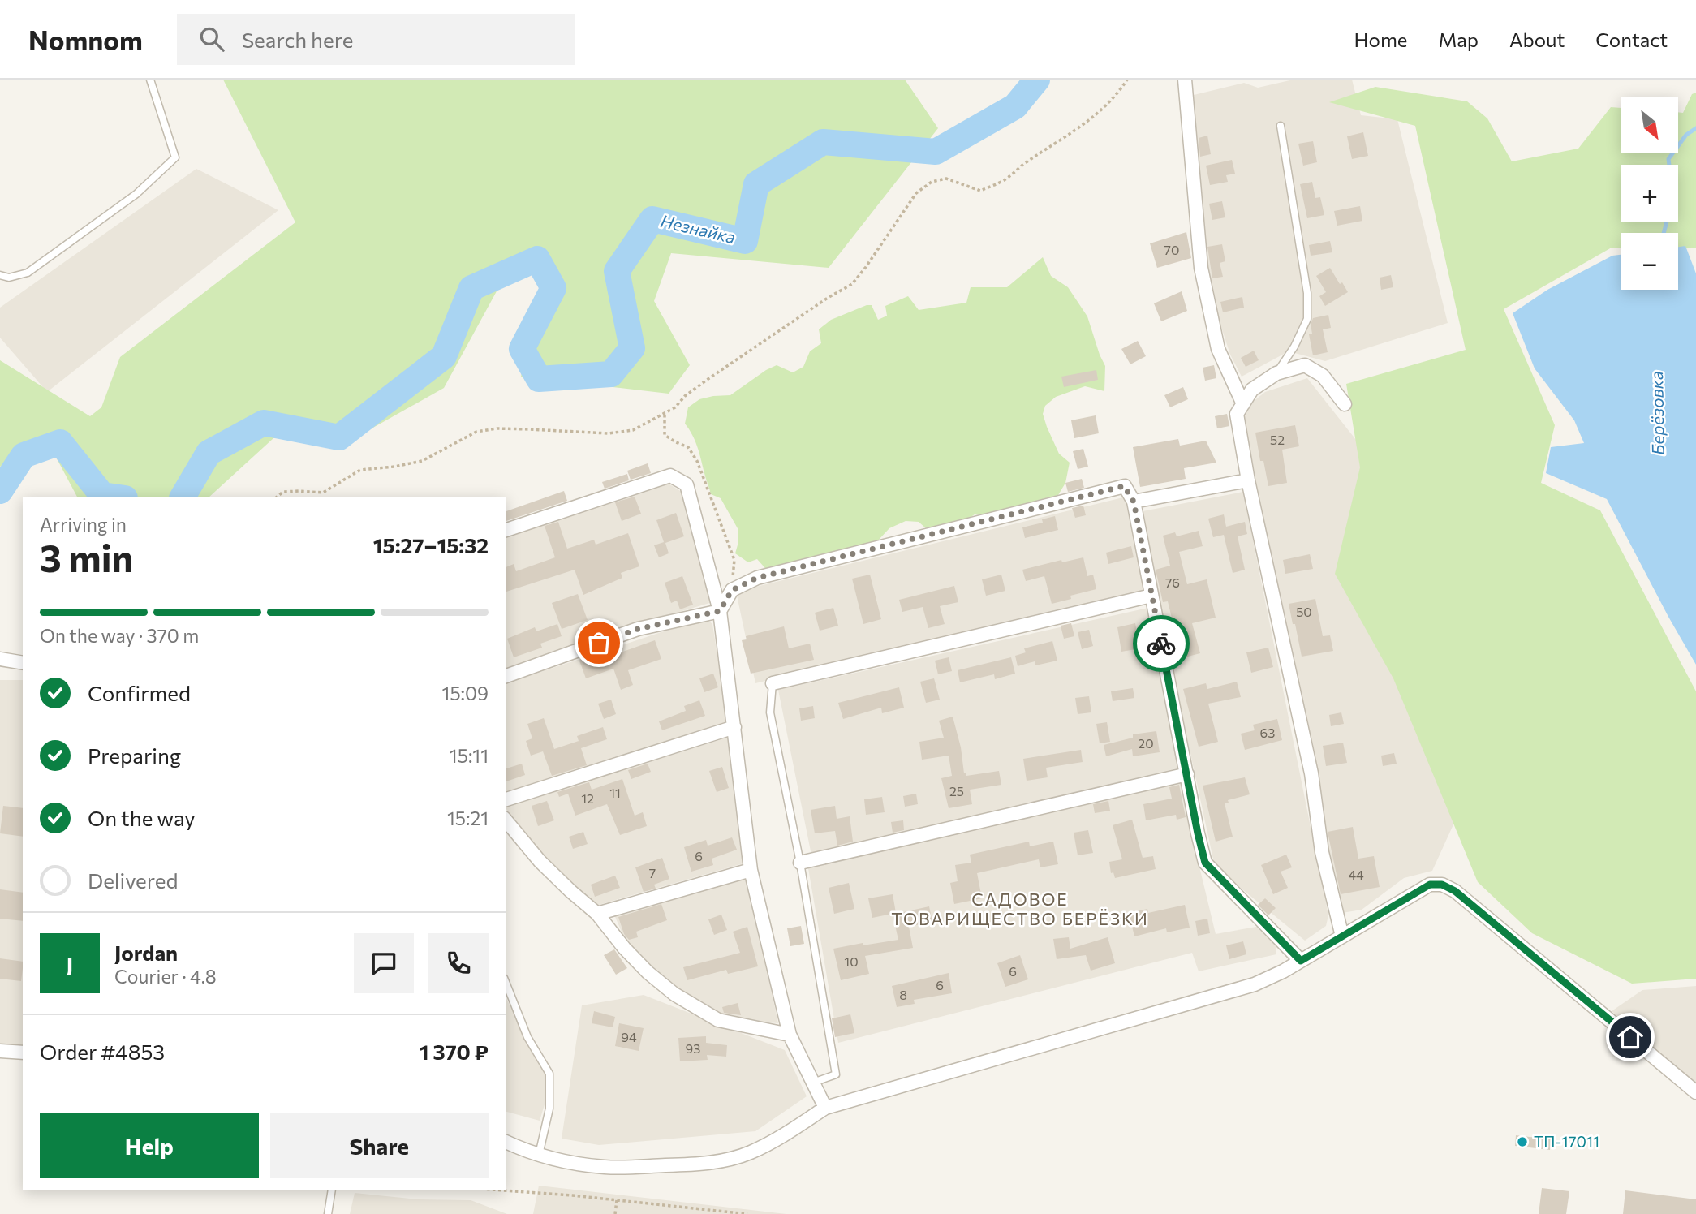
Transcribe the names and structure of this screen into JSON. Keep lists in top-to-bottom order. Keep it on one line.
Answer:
{"districts":["САДОВОЕ ТОВАРИЩЕСТВО БЕРЁЗКИ"],"water":["Незнайка","Берёзовка"],"places":["ТП-17011"],"house_numbers":["70","52","76","50","63","20","25","11","12","6","7","44","10","6","6","8","94","93"],"north":"bottom right","page":{"header":"Nomnom","search":"Search here","nav":["Home","Map","About","Contact"],"map_buttons":["+","−"],"heading":["3 min","Arriving in","15:27–15:32"],"panel":["Jordan","Courier · 4.8","Order #4853","1 370 ₽"],"bar":"On the way · 370 m","list":[["Confirmed","15:09"],["Preparing","15:11"],["On the way","15:21"],"Delivered"],"round":"J","buttons":["Help","Share"]}}
